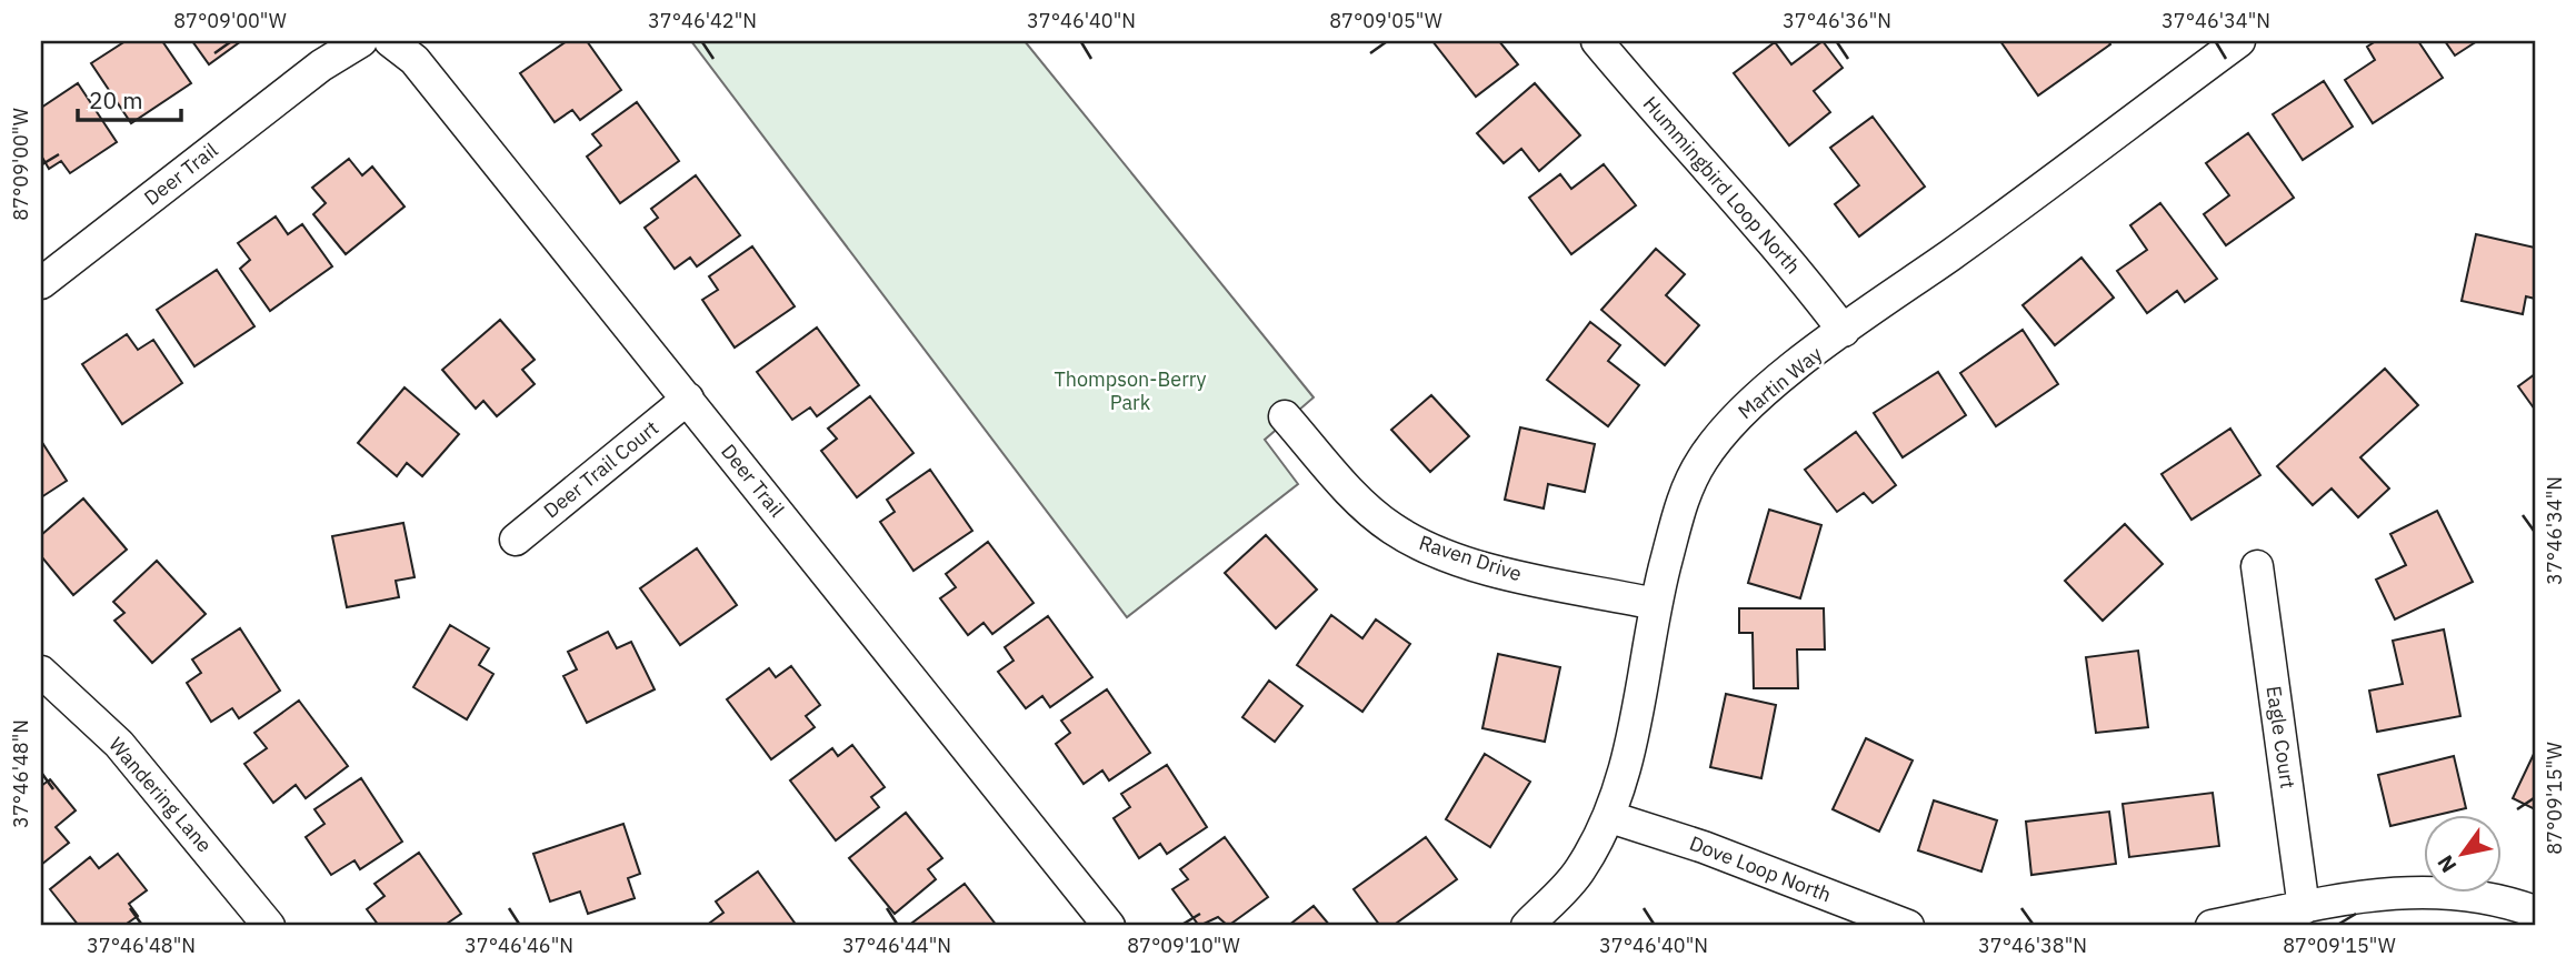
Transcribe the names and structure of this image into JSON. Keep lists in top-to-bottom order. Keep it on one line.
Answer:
{"streets":{"street":["Deer Trail","Hummingbird Loop North","Martin Way","Deer Trail Court","Raven Drive","Eagle Court","Wandering Lane","Dove Loop North"]},"crossings":[["Deer Trail","Deer Trail Court"],["Hummingbird Loop North","Martin Way"],["Martin Way","Raven Drive"],["Martin Way","Dove Loop North"]],"parks":["Thompson-Berry Park"],"scale_bar":"20 m","north":"bottom left","coordinates":["87°09'00\"W","37°46'42\"N","37°46'40\"N","87°09'05\"W","37°46'36\"N","37°46'34\"N","37°46'48\"N","87°09'15\"W","37°46'46\"N","37°46'44\"N","87°09'10\"W","37°46'38\"N"]}
